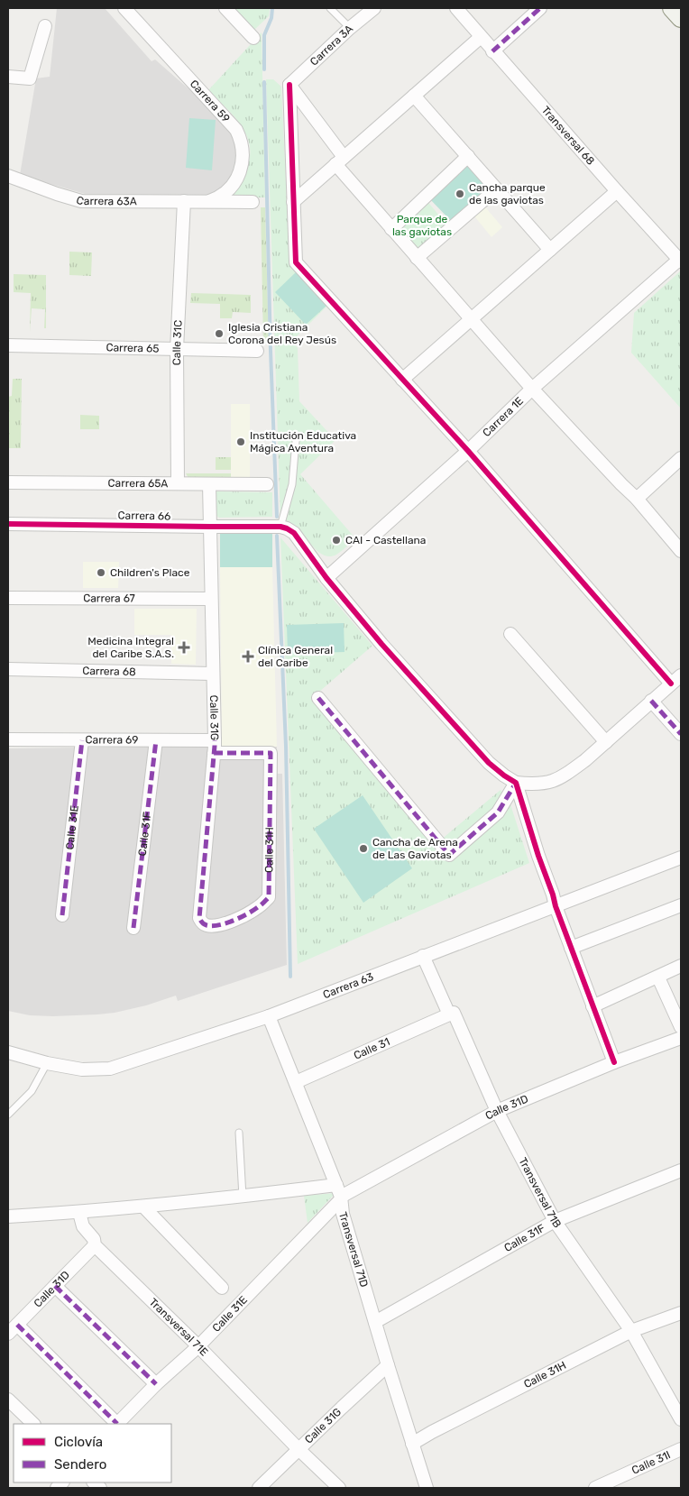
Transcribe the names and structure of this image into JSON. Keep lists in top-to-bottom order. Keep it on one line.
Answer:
{"streets":{"street":["Carrera 3A","Carrera 59","Transversal 68","Carrera 63A","Calle 31C","Carrera 65","Carrera 1E","Carrera 65A","Carrera 66","Carrera 67","Carrera 68","Calle 31G","Carrera 69","Calle 31E","Calle 31F","Calle 31H","Carrera 63","Calle 31","Calle 31D","Transversal 71B","Transversal 71D","Transversal 71E","Calle 31I"]},"crossings":[["Carrera 59","Carrera 63A"],["Transversal 68","Carrera 1E"],["Carrera 63A","Calle 31C"],["Calle 31C","Carrera 65"],["Calle 31C","Carrera 65A"],["Carrera 65A","Calle 31G"],["Carrera 66","Calle 31G"],["Carrera 67","Calle 31G"],["Carrera 68","Calle 31G"],["Calle 31G","Carrera 69"],["Calle 31G","Calle 31H"],["Calle 31G","Transversal 71D"],["Calle 31G","Transversal 71E"],["Carrera 69","Calle 31E"],["Carrera 69","Calle 31F"],["Carrera 69","Calle 31H"],["Calle 31E","Calle 31D"],["Calle 31E","Transversal 71D"],["Calle 31E","Transversal 71E"],["Calle 31F","Transversal 71B"],["Calle 31F","Transversal 71D"],["Calle 31H","Transversal 71B"],["Calle 31H","Transversal 71D"],["Carrera 63","Transversal 71B"],["Carrera 63","Transversal 71D"],["Calle 31","Transversal 71B"],["Calle 31","Transversal 71D"],["Calle 31D","Transversal 71B"],["Calle 31D","Transversal 71D"],["Calle 31D","Transversal 71E"]],"parks":["Parque de las gaviotas"],"places":{"other":["Cancha parque de las gaviotas","Iglesia Cristiana Corona del Rey Jesús","Institución Educativa Mágica Aventura","CAI - Castellana","Children's Place","Cancha de Arena de Las Gaviotas"],"health":["Medicina Integral del Caribe S.A.S.","Clínica General del Caribe"]},"legend":["Ciclovía","Sendero"]}
